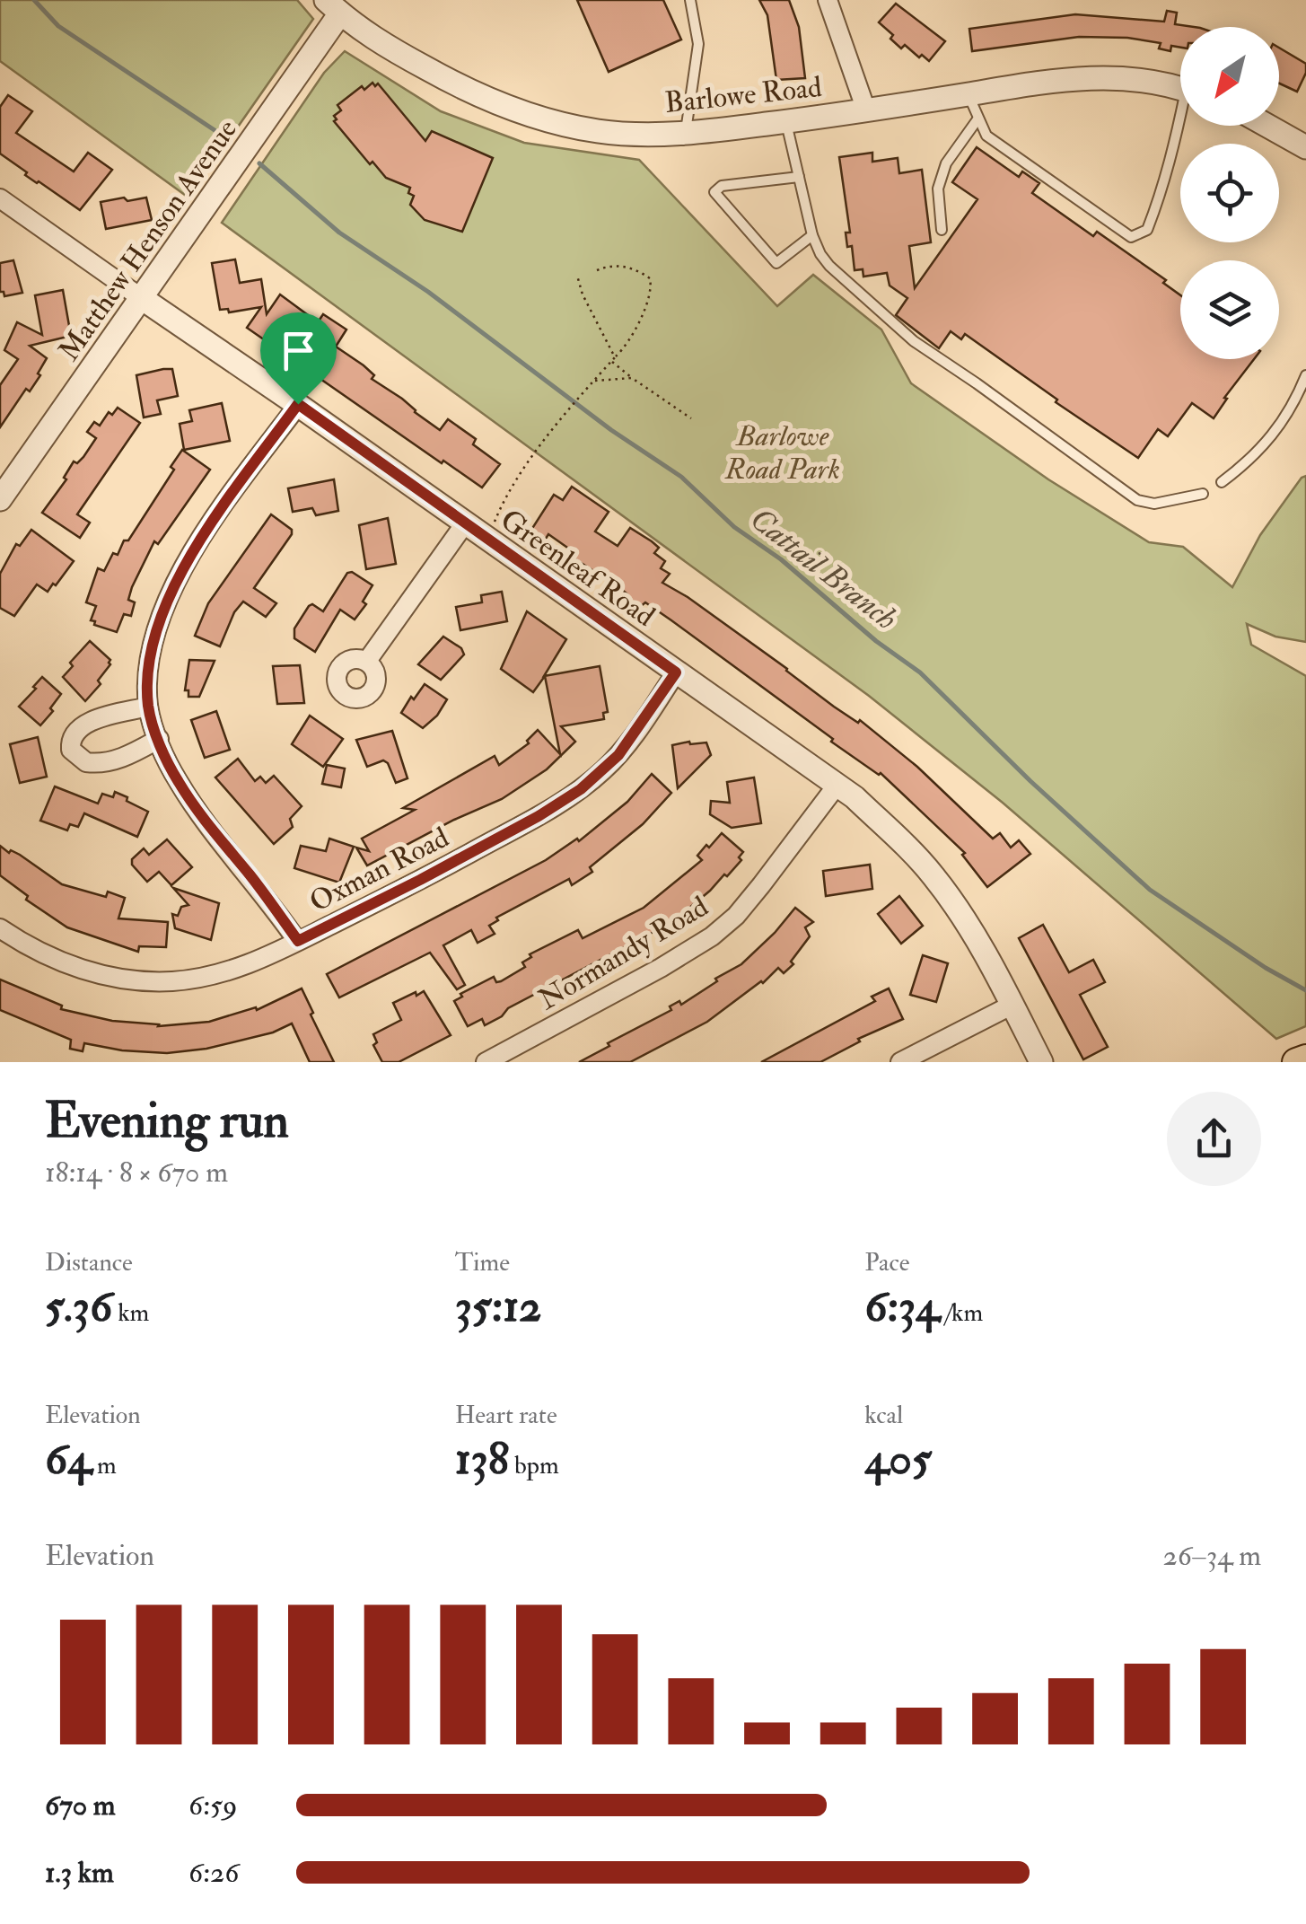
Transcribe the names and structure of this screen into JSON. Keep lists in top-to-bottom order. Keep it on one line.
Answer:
{"streets":{"street":["Barlowe Road","Matthew Henson Avenue","Greenleaf Road","Oxman Road","Normandy Road"]},"crossings":[["Barlowe Road","Matthew Henson Avenue"],["Matthew Henson Avenue","Greenleaf Road"],["Greenleaf Road","Oxman Road"],["Greenleaf Road","Normandy Road"]],"water":["Cattail Branch"],"parks":["Barlowe Road Park"],"north":"bottom left","page":{"heading":["Evening run","18:14 · 8 × 670 m"],"stats":[["Distance","5.36 km"],["Time","35:12"],["Pace","6:34 /km"],["Elevation","64 m"],["Heart rate","138 bpm"],["kcal","405"]],"chart":["Elevation","26–34 m"],"list":[{"name":"670 m","note":"6:59"},{"name":"1.3 km","note":"6:26"}]}}
